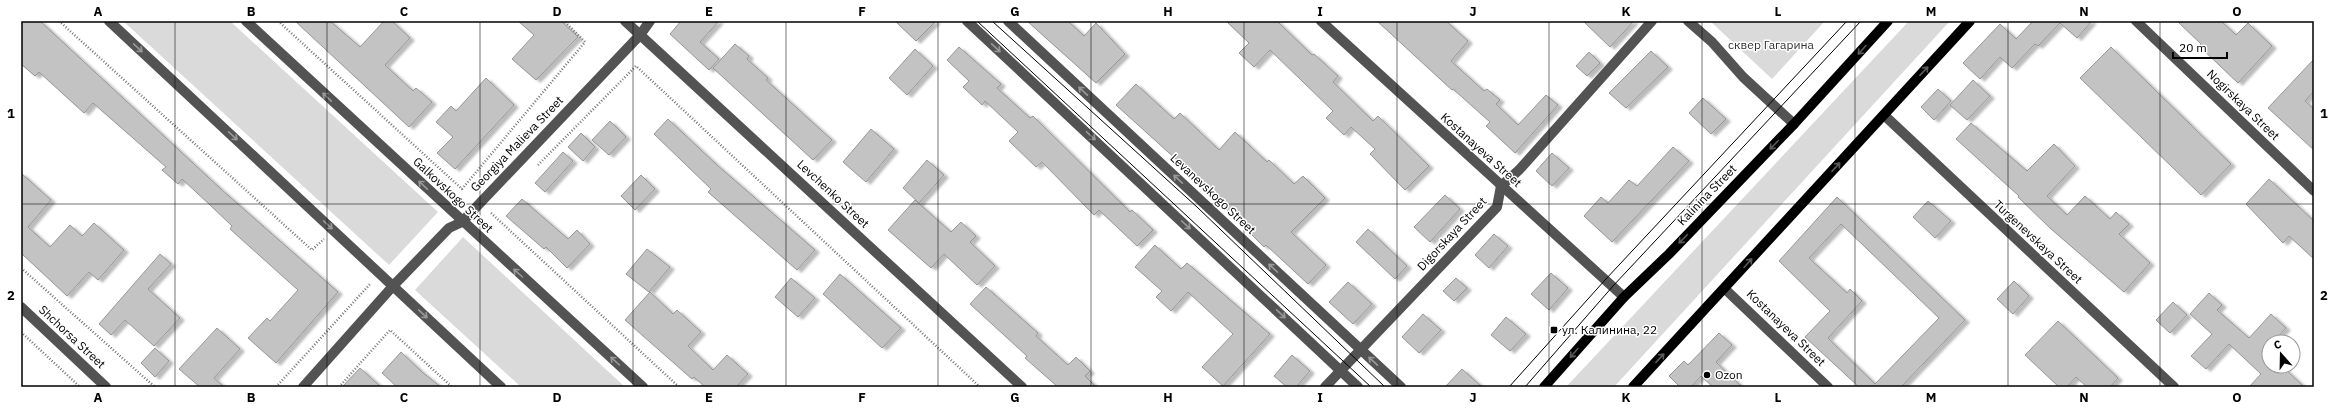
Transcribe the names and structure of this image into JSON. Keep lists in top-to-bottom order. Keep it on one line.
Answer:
{"streets":{"main road":["Kalinina Street"],"street":["Nogirskaya Street","Georgiya Malieva Street","Kostanayeva Street","Levchenko Street","Levanevskogo Street","Galkovskogo Street","Digorskaya Street","Turgenevskaya Street","Shchorsa Street"]},"crossings":[["Georgiya Malieva Street","Levchenko Street"],["Georgiya Malieva Street","Galkovskogo Street"],["Kostanayeva Street","Kalinina Street"],["Kostanayeva Street","Digorskaya Street"],["Levanevskogo Street","Digorskaya Street"]],"one_way":["Galkovskogo Street"],"parks":["сквер Гагарина"],"places":{"transit":["ул. Калинина, 22"],"other":["Ozon"]},"scale_bar":"20 m","north":"top","grid":{"columns":["A","B","C","D","E","F","G","H","I","J","K","L","M","N","O"],"rows":["1","2"]}}
